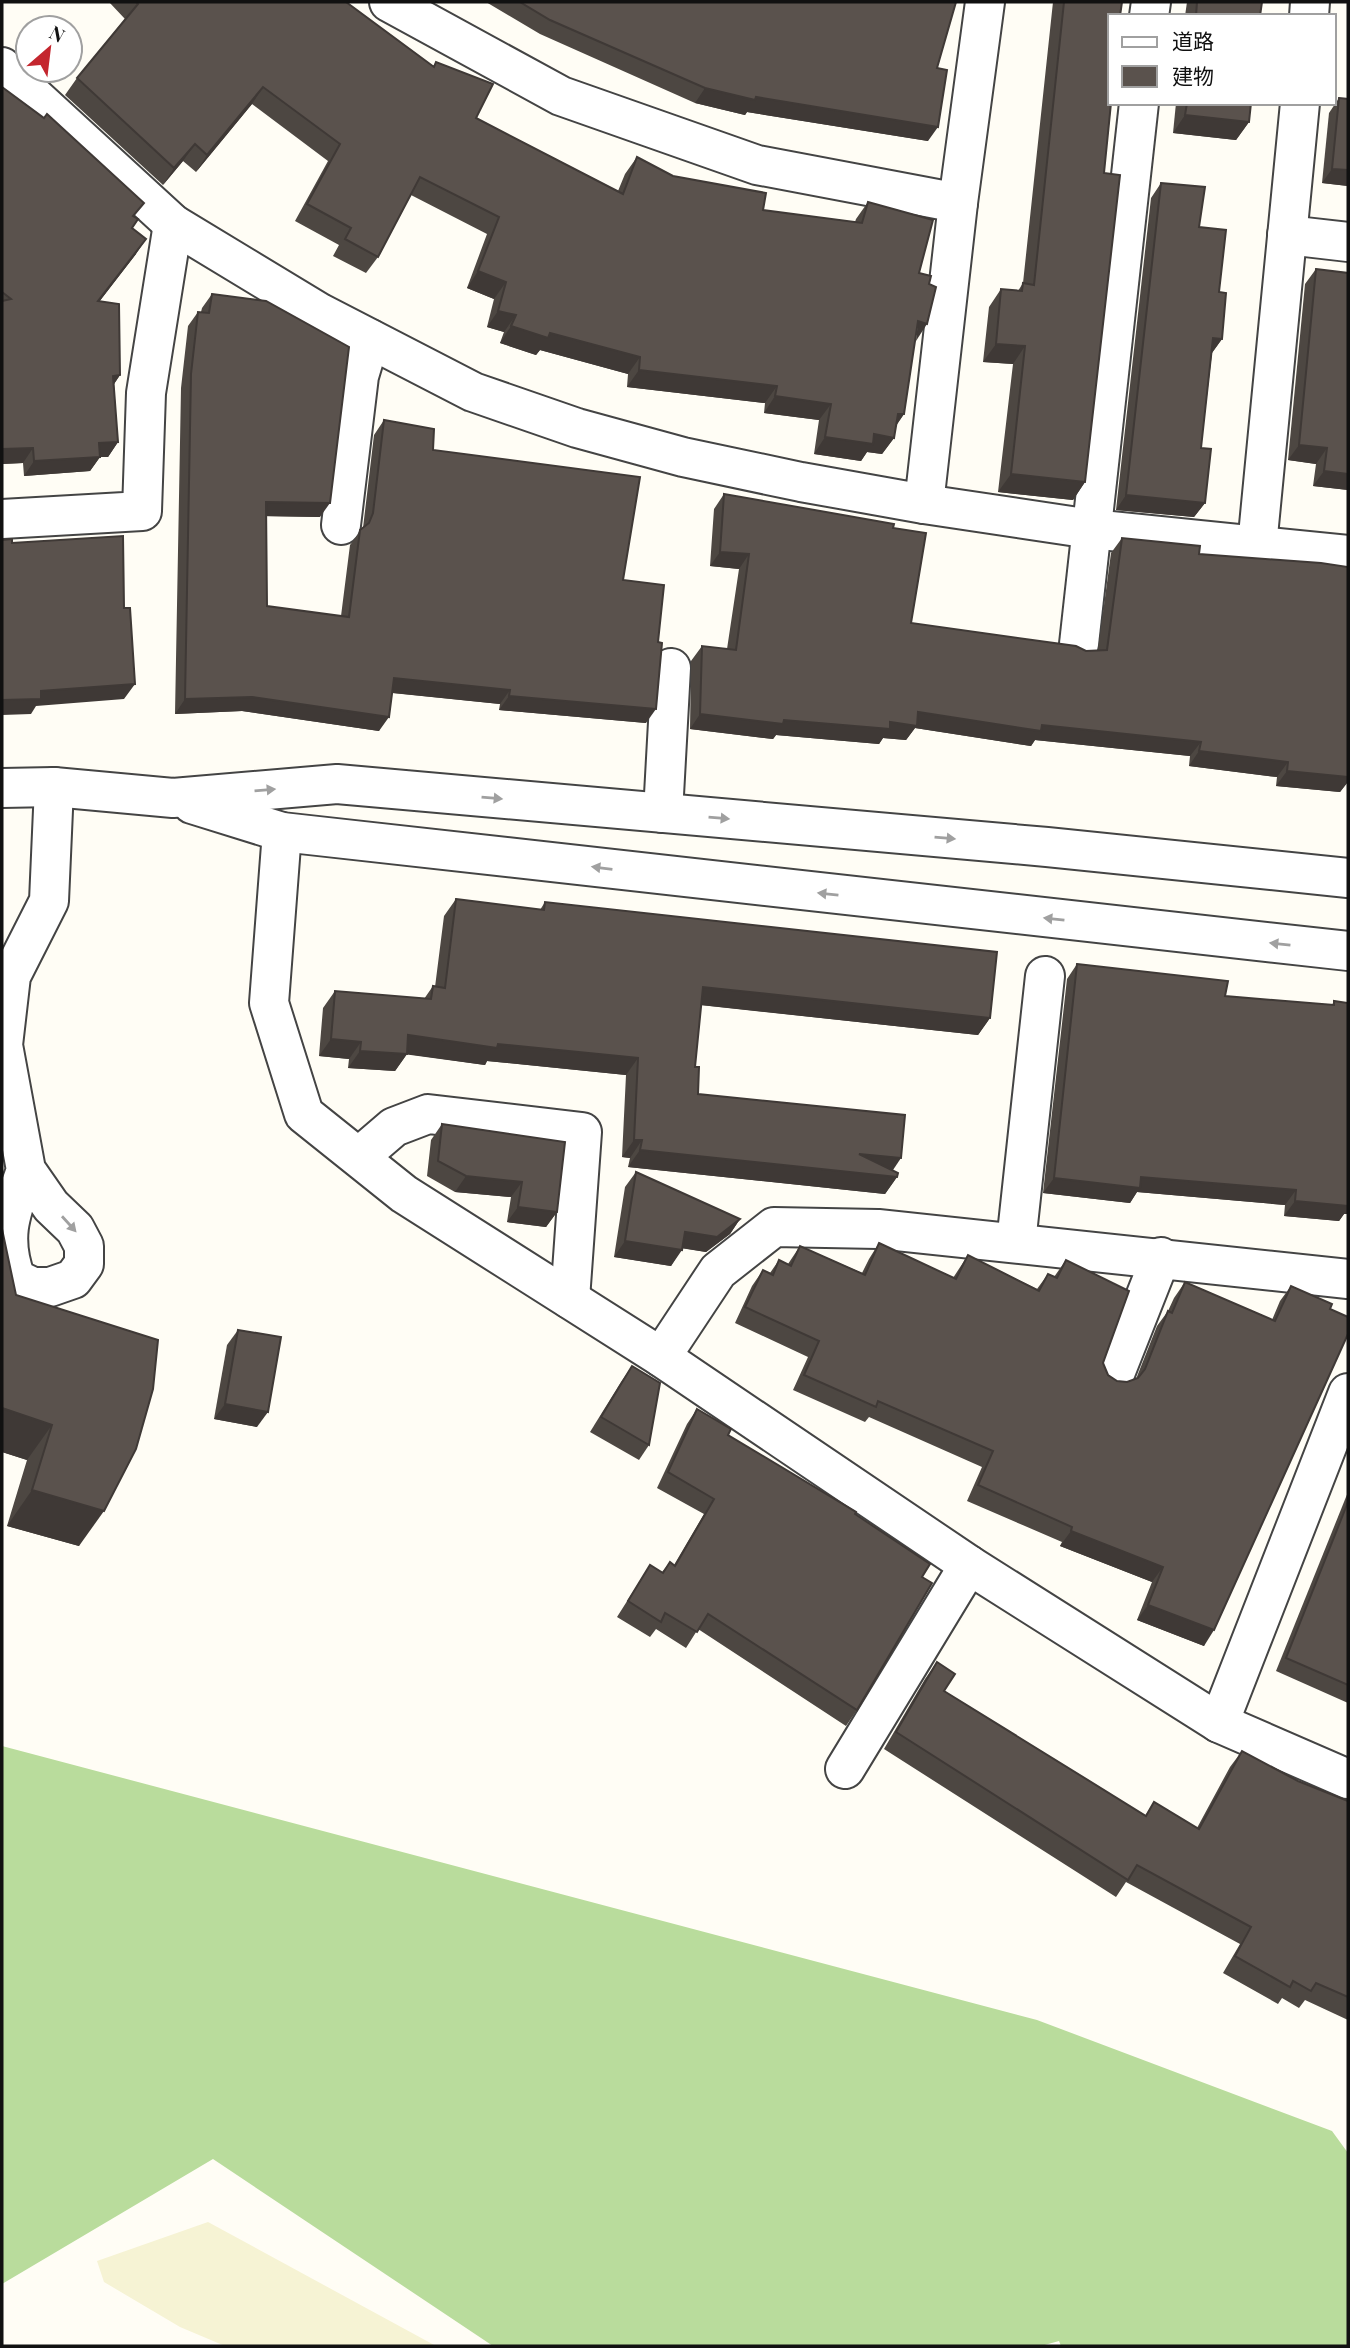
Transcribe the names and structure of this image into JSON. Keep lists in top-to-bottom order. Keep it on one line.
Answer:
{"legend":["道路","建物"],"north":"top right"}
